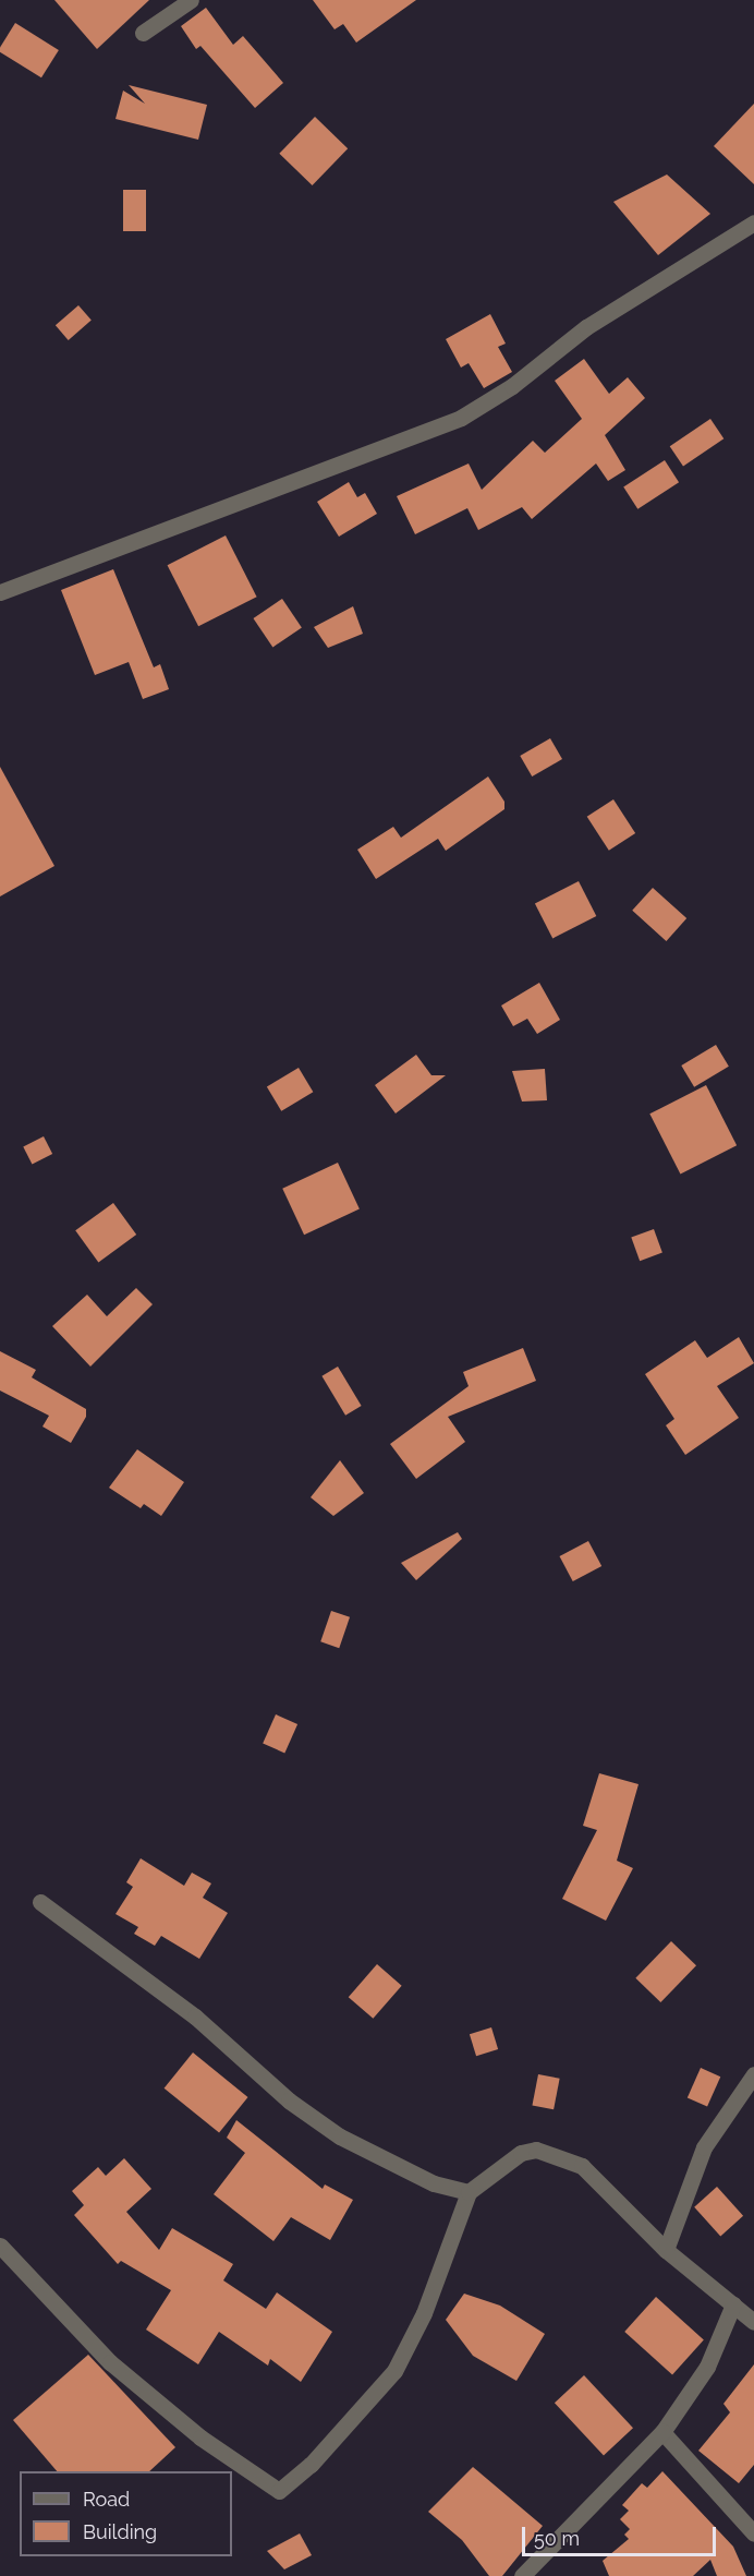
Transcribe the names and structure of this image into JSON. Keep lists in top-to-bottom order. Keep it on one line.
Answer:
{"legend":["Road","Building"],"scale_bar":"50 m"}
